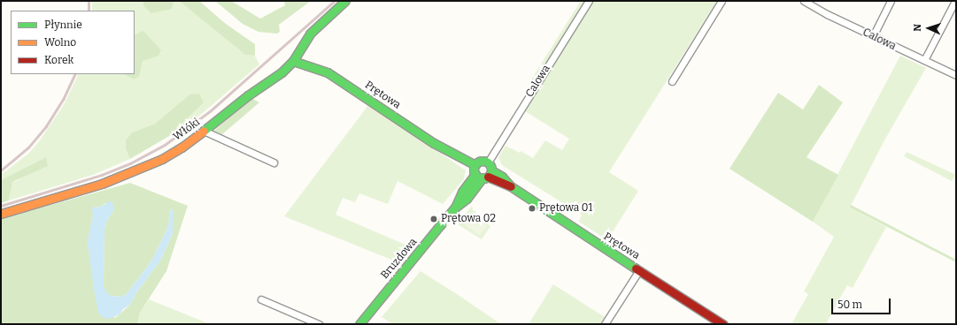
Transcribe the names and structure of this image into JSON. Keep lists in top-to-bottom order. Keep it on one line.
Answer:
{"streets":{"street":["Calowa","Prętowa","Włóki","Bruzdowa"]},"crossings":[["Prętowa","Włóki"],["Prętowa","Bruzdowa"]],"places":["Prętowa 01","Prętowa 02"],"legend":["Płynnie","Wolno","Korek"],"scale_bar":"50 m","north":"left"}
